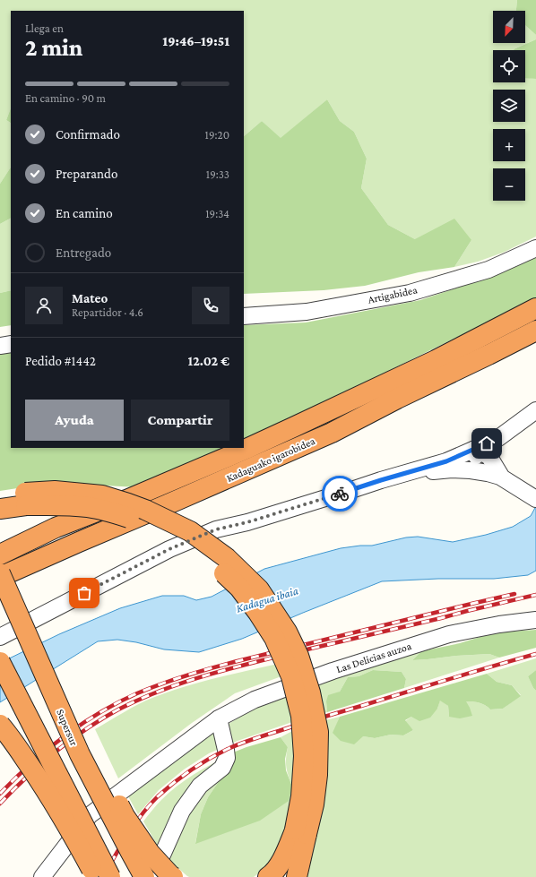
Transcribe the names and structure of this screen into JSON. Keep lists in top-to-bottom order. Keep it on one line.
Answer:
{"streets":{"highway":["Kadaguako igarobidea","Supersur"],"street":["Artigabidea","Las Delicias auzoa"]},"water":["Kadagua ibaia"],"north":"bottom left","page":{"map_buttons":["+","−"],"heading":["2 min","Llega en","19:46–19:51"],"panel":["Mateo","Repartidor · 4.6","Pedido #1442","12.02 €"],"bar":"En camino · 90 m","list":[["Confirmado","19:20"],["Preparando","19:33"],["En camino","19:34"],"Entregado"],"buttons":["Ayuda","Compartir"]}}
